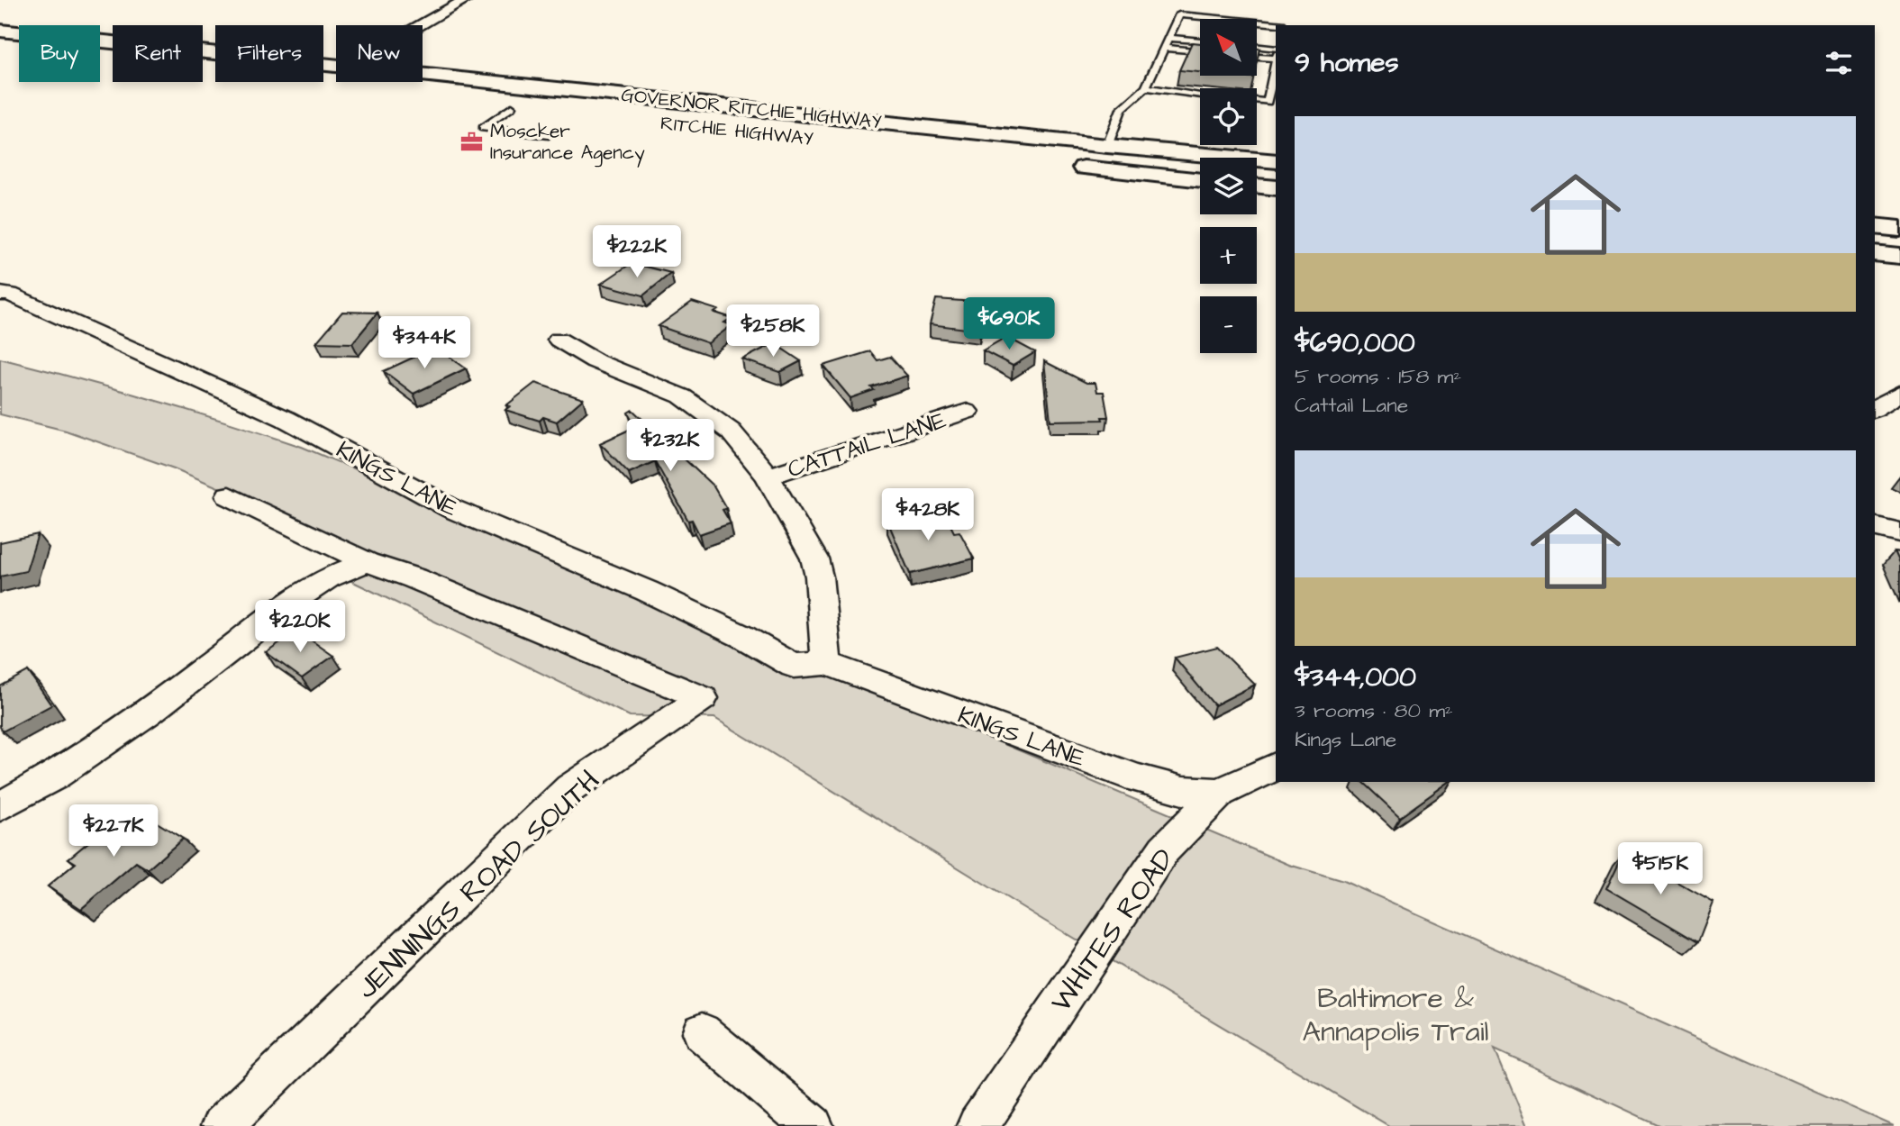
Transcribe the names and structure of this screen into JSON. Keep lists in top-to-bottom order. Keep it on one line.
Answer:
{"streets":{"highway":["GOVERNOR RITCHIE HIGHWAY"],"street":["CATTAIL LANE","KINGS LANE","JENNINGS ROAD SOUTH","WHITES ROAD"]},"crossings":[["KINGS LANE","WHITES ROAD"]],"parks":["Baltimore & Annapolis Trail"],"places":{"office":["Moscker Insurance Agency"]},"north":"top left","page":{"map_buttons":["+","−"],"chip":["Buy","Rent","Filters","New"],"heading":"9 homes","list":[{"name":"$690,000","note":"5 rooms · 158 m² · Cattail Lane"},{"name":"$344,000","note":"3 rooms · 80 m² · Kings Lane"}],"price":["$222K","$690K","$258K","$344K","$232K","$428K","$220K","$227K","$515K"]}}
